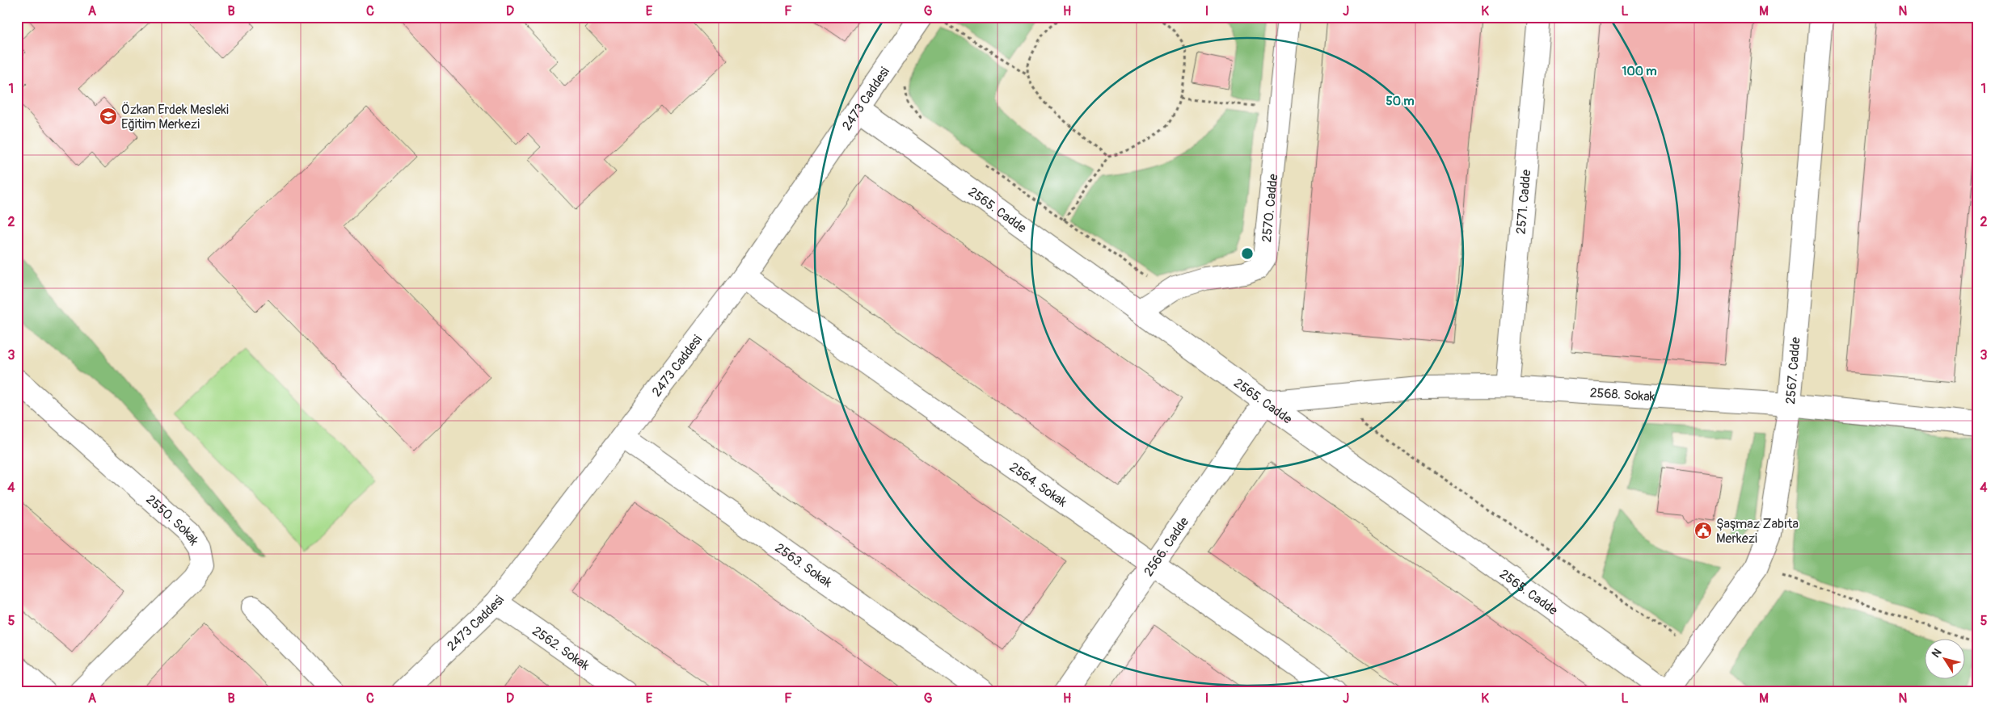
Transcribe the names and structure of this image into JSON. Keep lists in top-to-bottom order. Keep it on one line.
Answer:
{"streets":{"street":["2473 Caddesi","2571. Cadde","2570. Cadde","2565. Cadde","2567. Cadde","2568. Sokak","2564. Sokak","2550. Sokak","2566. Cadde","2563. Sokak","2562. Sokak"]},"crossings":[["2473 Caddesi","2565. Cadde"],["2473 Caddesi","2564. Sokak"],["2473 Caddesi","2563. Sokak"],["2473 Caddesi","2562. Sokak"],["2571. Cadde","2568. Sokak"],["2570. Cadde","2565. Cadde"],["2565. Cadde","2567. Cadde"],["2565. Cadde","2568. Sokak"],["2565. Cadde","2566. Cadde"],["2567. Cadde","2568. Sokak"],["2568. Sokak","2566. Cadde"],["2564. Sokak","2566. Cadde"]],"places":{"school or university":["Özkan Erdek Mesleki Eğitim Merkezi"],"public building":["Şaşmaz Zabıta Merkezi"]},"north":"top left","grid":{"columns":["A","B","C","D","E","F","G","H","I","J","K","L","M","N"],"rows":["1","2","3","4","5"]},"rings":["100 m","50 m"]}
